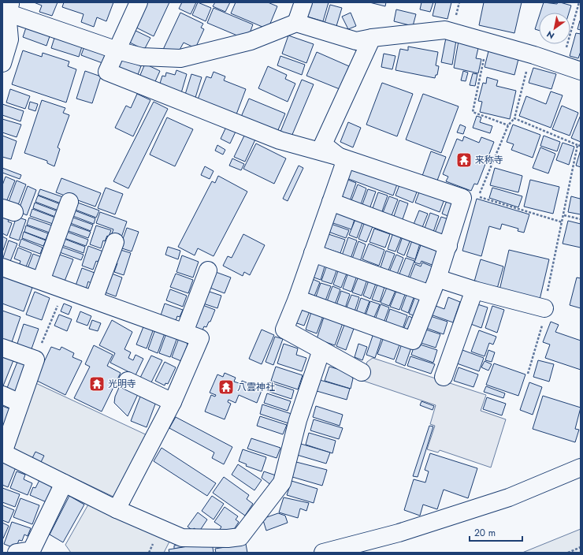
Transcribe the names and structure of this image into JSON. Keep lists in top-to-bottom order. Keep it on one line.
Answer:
{"places":{"temple":["来称寺","光明寺","八雲神社"]},"scale_bar":"20 m","north":"bottom left"}
